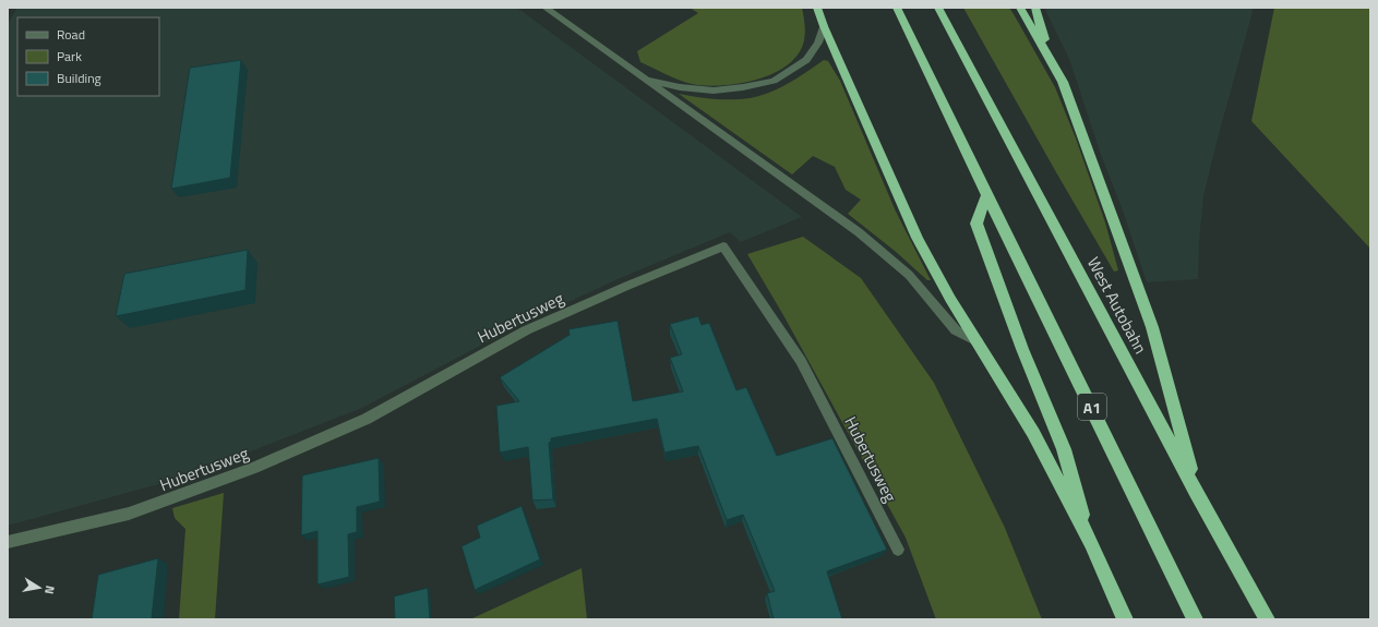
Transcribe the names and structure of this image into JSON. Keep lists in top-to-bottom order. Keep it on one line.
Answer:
{"streets":{"highway":["West Autobahn","A1"],"street":["Hubertusweg"]},"legend":["Road","Park","Building"],"north":"right"}
